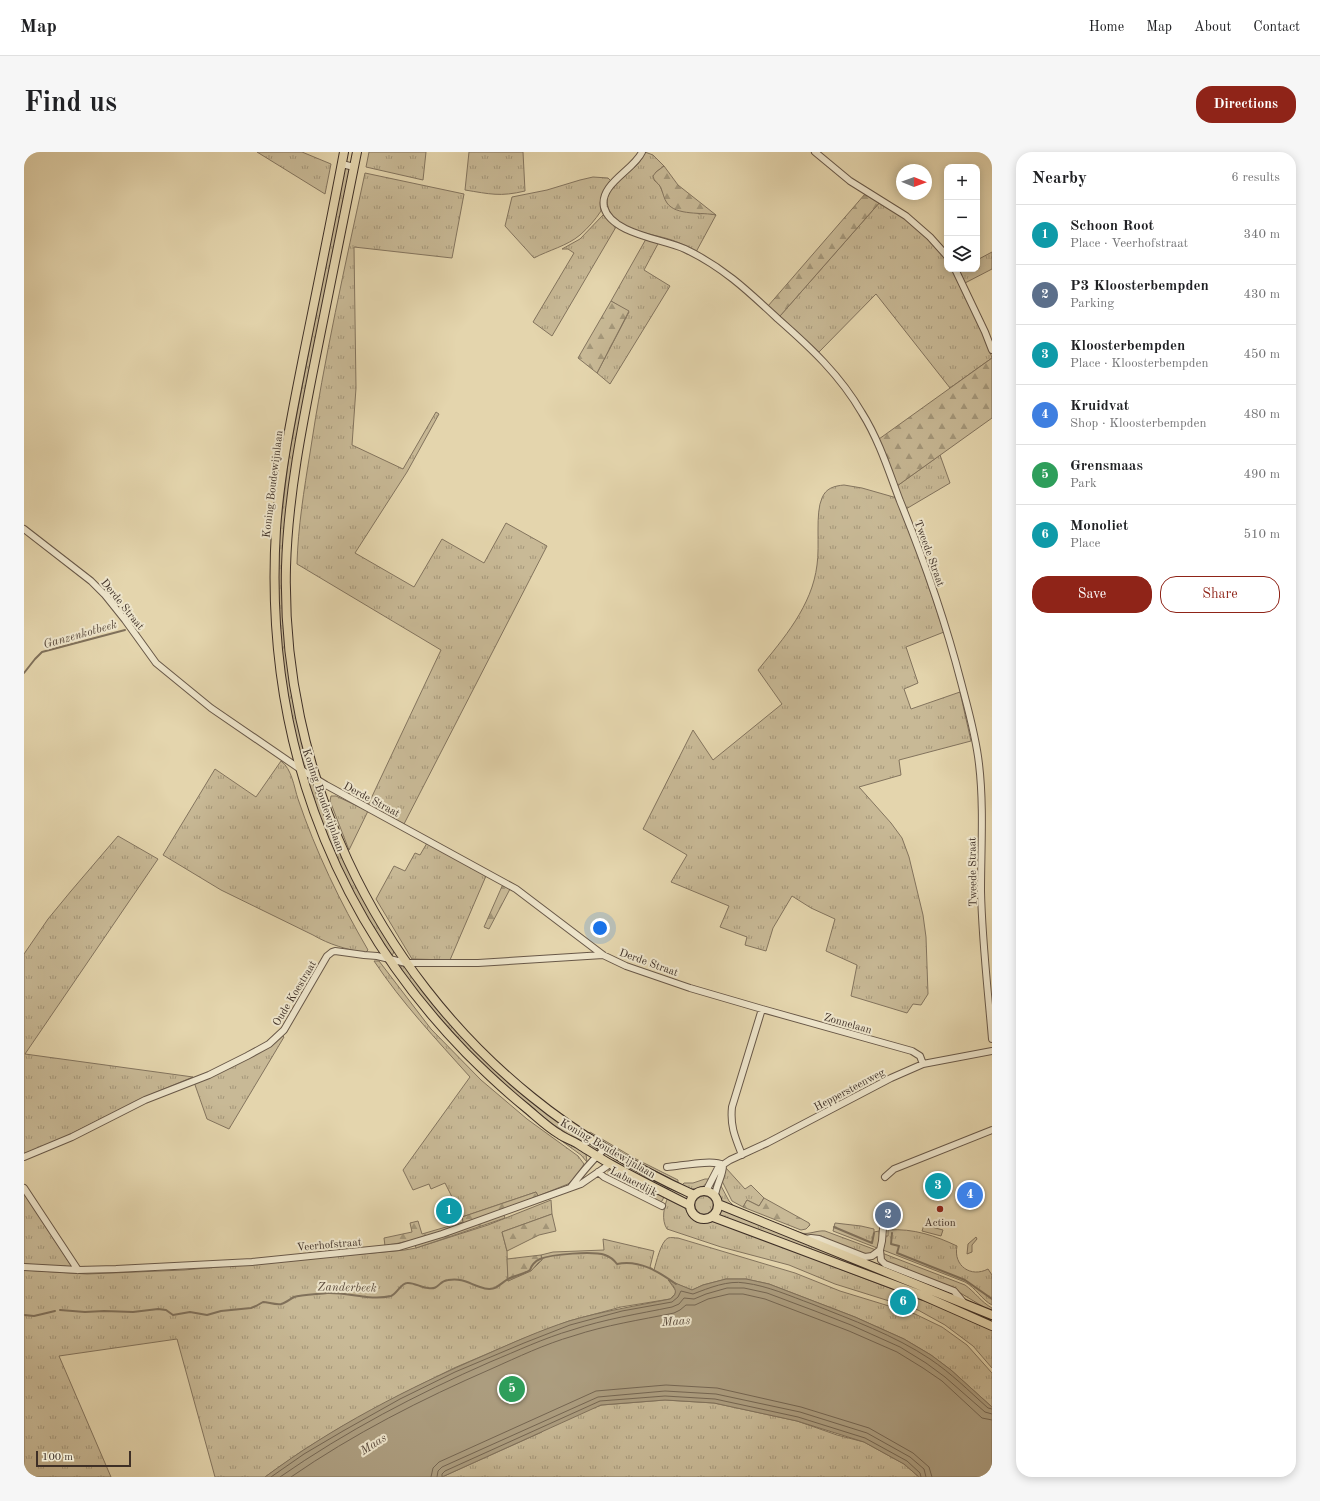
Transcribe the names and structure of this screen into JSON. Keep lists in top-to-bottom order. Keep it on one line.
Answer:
{"streets":{"main road":["Koning Boudewijnlaan"],"street":["Tweede Straat","Derde Straat","Oude Koestraat","Zonnelaan","Heppersteenweg","Labaerdijk","Veerhofstraat"]},"crossings":[["Koning Boudewijnlaan","Derde Straat"],["Koning Boudewijnlaan","Oude Koestraat"],["Koning Boudewijnlaan","Heppersteenweg"],["Koning Boudewijnlaan","Veerhofstraat"],["Derde Straat","Oude Koestraat"],["Derde Straat","Zonnelaan"],["Zonnelaan","Heppersteenweg"],["Labaerdijk","Veerhofstraat"]],"water":["Ganzenkotbeek","Zanderbeek","Maas"],"places":["Action"],"scale_bar":"100 m","north":"right","page":{"header":"Map","nav":["Home","Map","About","Contact"],"buttons":["Directions",["Save","Share"]],"title":"Find us","heading":["Nearby","6 results"],"map_buttons":["+","−"],"list":[{"mark":"1","name":"Schoon Root","note":"Place · Veerhofstraat","value":"340 m"},{"mark":"2","name":"P3 Kloosterbempden","note":"Parking","value":"430 m"},{"mark":"3","name":"Kloosterbempden","note":"Place · Kloosterbempden","value":"450 m"},{"mark":"4","name":"Kruidvat","note":"Shop · Kloosterbempden","value":"480 m"},{"mark":"5","name":"Grensmaas","note":"Park","value":"490 m"},{"mark":"6","name":"Monoliet","note":"Place","value":"510 m"}],"pins":["3","4","1","2","6","5"],"scale":"100 m"}}
